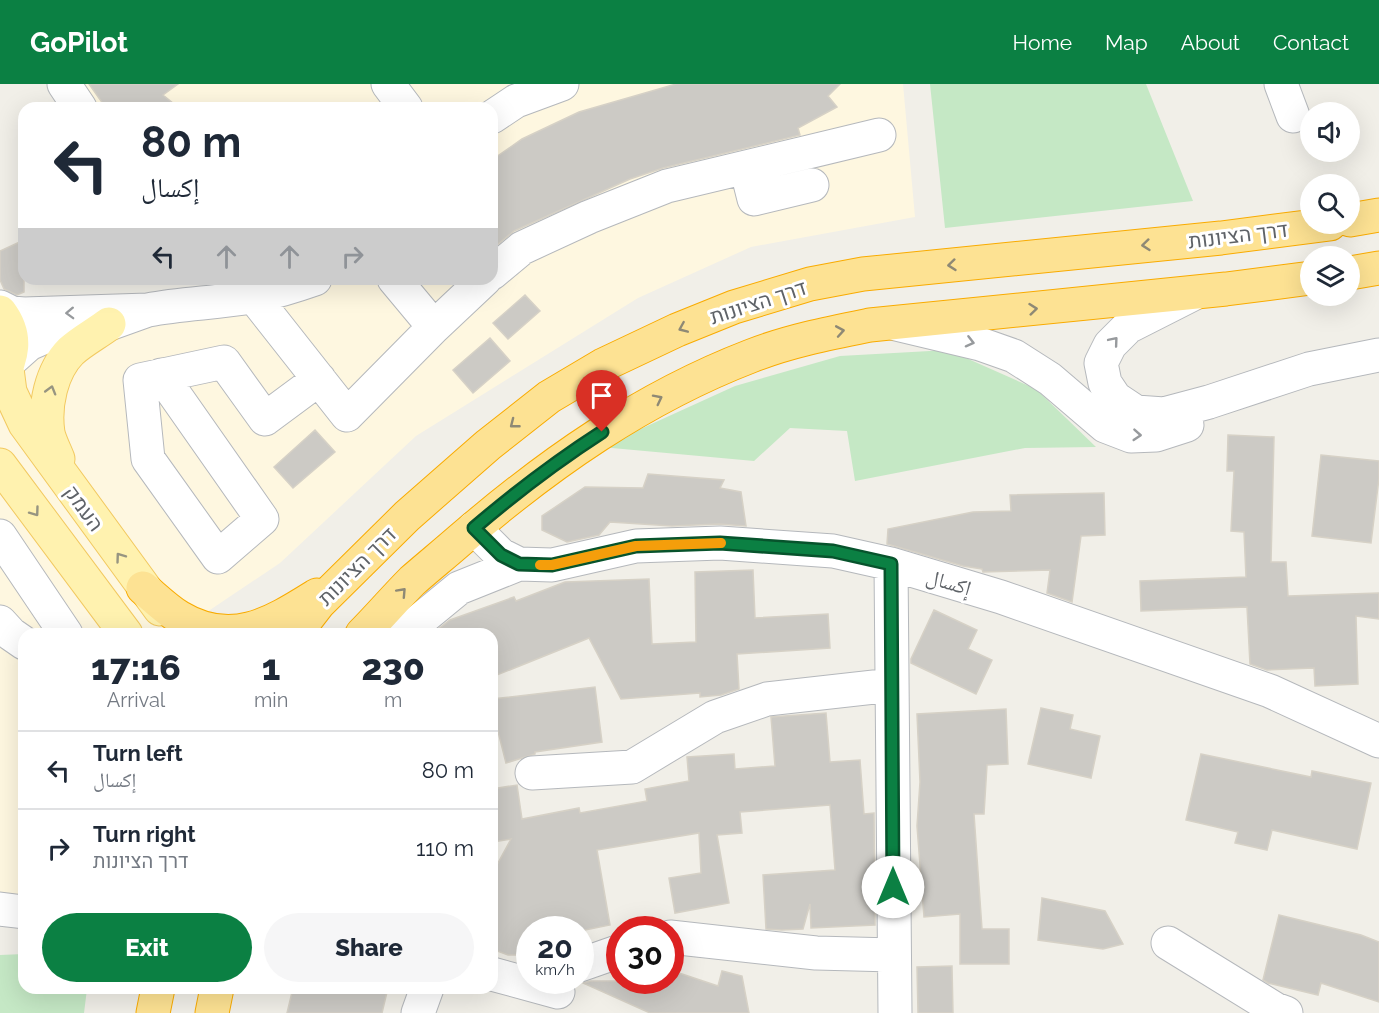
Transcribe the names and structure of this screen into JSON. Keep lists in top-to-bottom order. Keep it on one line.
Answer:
{"streets":{"highway":["דרך הציונות"],"main road":["העמק"],"street":["إكسال"]},"page":{"header":"GoPilot","nav":["Home","Map","About","Contact"],"turn":["80 m","إكسال"],"eta":["17:16","Arrival","1","min","230","m"],"list":[{"name":"Turn left","note":"إكسال","value":"80 m"},{"name":"Turn right","note":"דרך הציונות","value":"110 m"}],"buttons":["Exit","Share"],"speed":"20 km/h","limit":"30"}}
